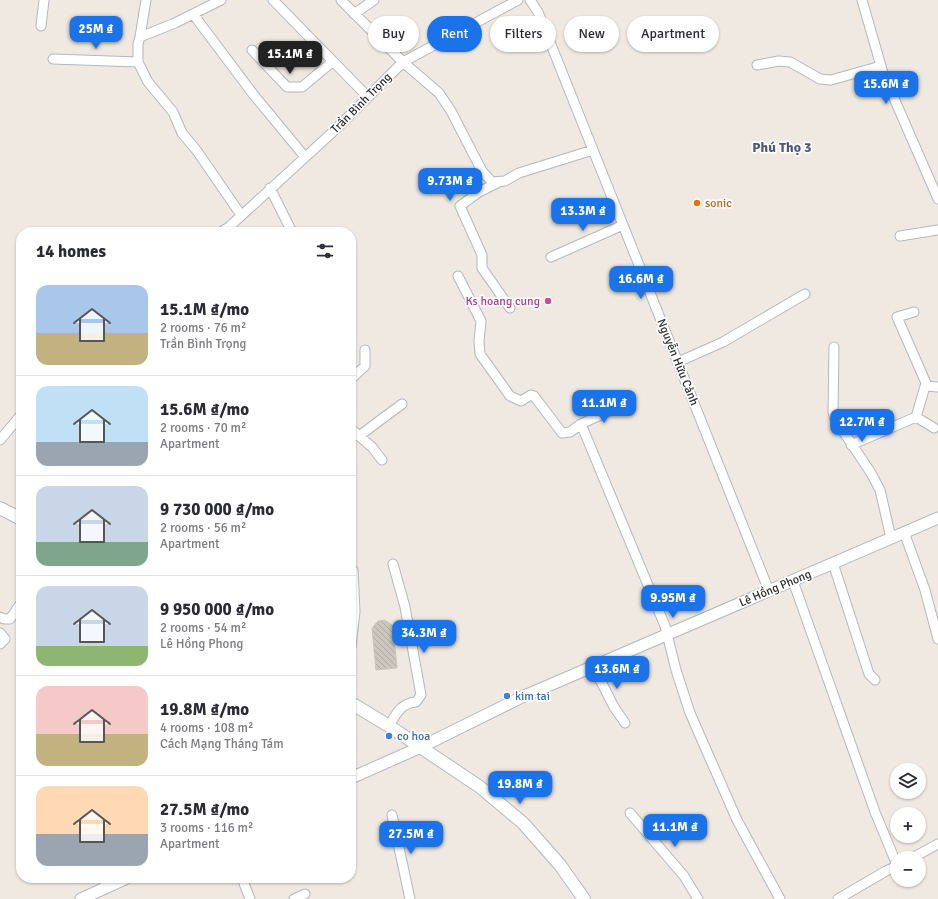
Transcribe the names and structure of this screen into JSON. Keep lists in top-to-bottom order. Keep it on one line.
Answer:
{"streets":{"street":["Trần Bình Trọng","Nguyễn Hữu Cảnh","Lê Hồng Phong"]},"crossings":[["Nguyễn Hữu Cảnh","Lê Hồng Phong"]],"districts":["Phú Thọ 3"],"places":["sonic","Ks hoang cung","kim tai","co hoa"],"page":{"price":["25M ₫","15.1M ₫","15.6M ₫","9.73M ₫","13.3M ₫","16.6M ₫","11.1M ₫","12.7M ₫","9.95M ₫","34.3M ₫","13.6M ₫","19.8M ₫","11.1M ₫","27.5M ₫"],"chip":["Buy","Rent","Filters","New","Apartment"],"heading":"14 homes","list":[{"name":"15.1M ₫/mo","note":"2 rooms · 76 m² · Trần Bình Trọng"},{"name":"15.6M ₫/mo","note":"2 rooms · 70 m² · Apartment"},{"name":"9 730 000 ₫/mo","note":"2 rooms · 56 m² · Apartment"},{"name":"9 950 000 ₫/mo","note":"2 rooms · 54 m² · Lê Hồng Phong"},{"name":"19.8M ₫/mo","note":"4 rooms · 108 m² · Cách Mạng Tháng Tám"},{"name":"27.5M ₫/mo","note":"3 rooms · 116 m² · Apartment"}],"map_buttons":["+","−"]}}
